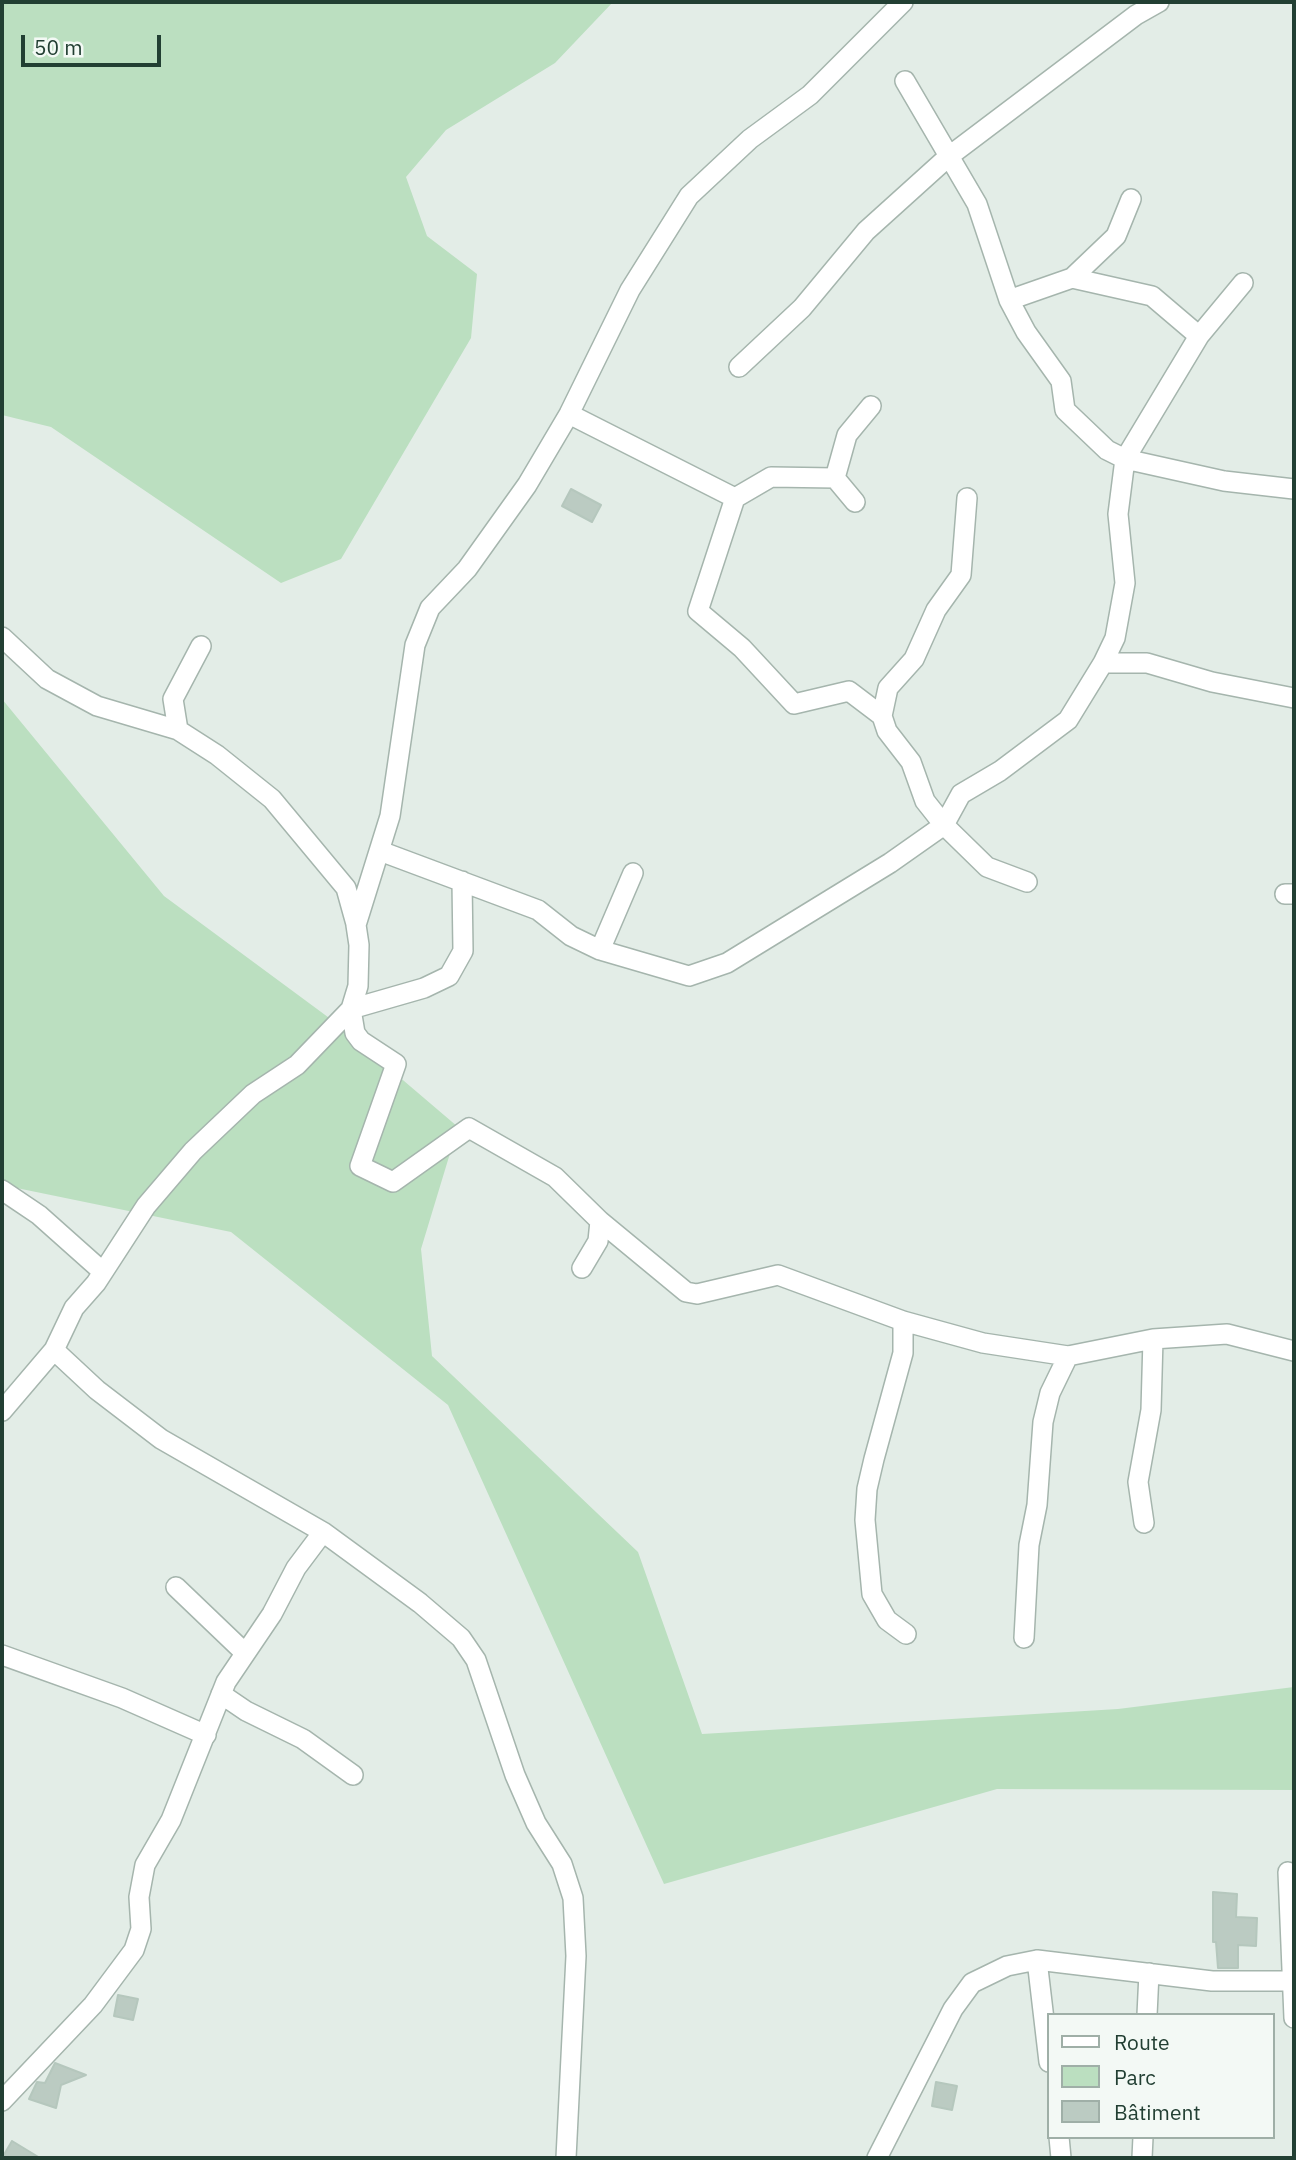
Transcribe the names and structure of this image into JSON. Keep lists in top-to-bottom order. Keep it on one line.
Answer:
{"legend":["Route","Parc","Bâtiment"],"scale_bar":"50 m"}
